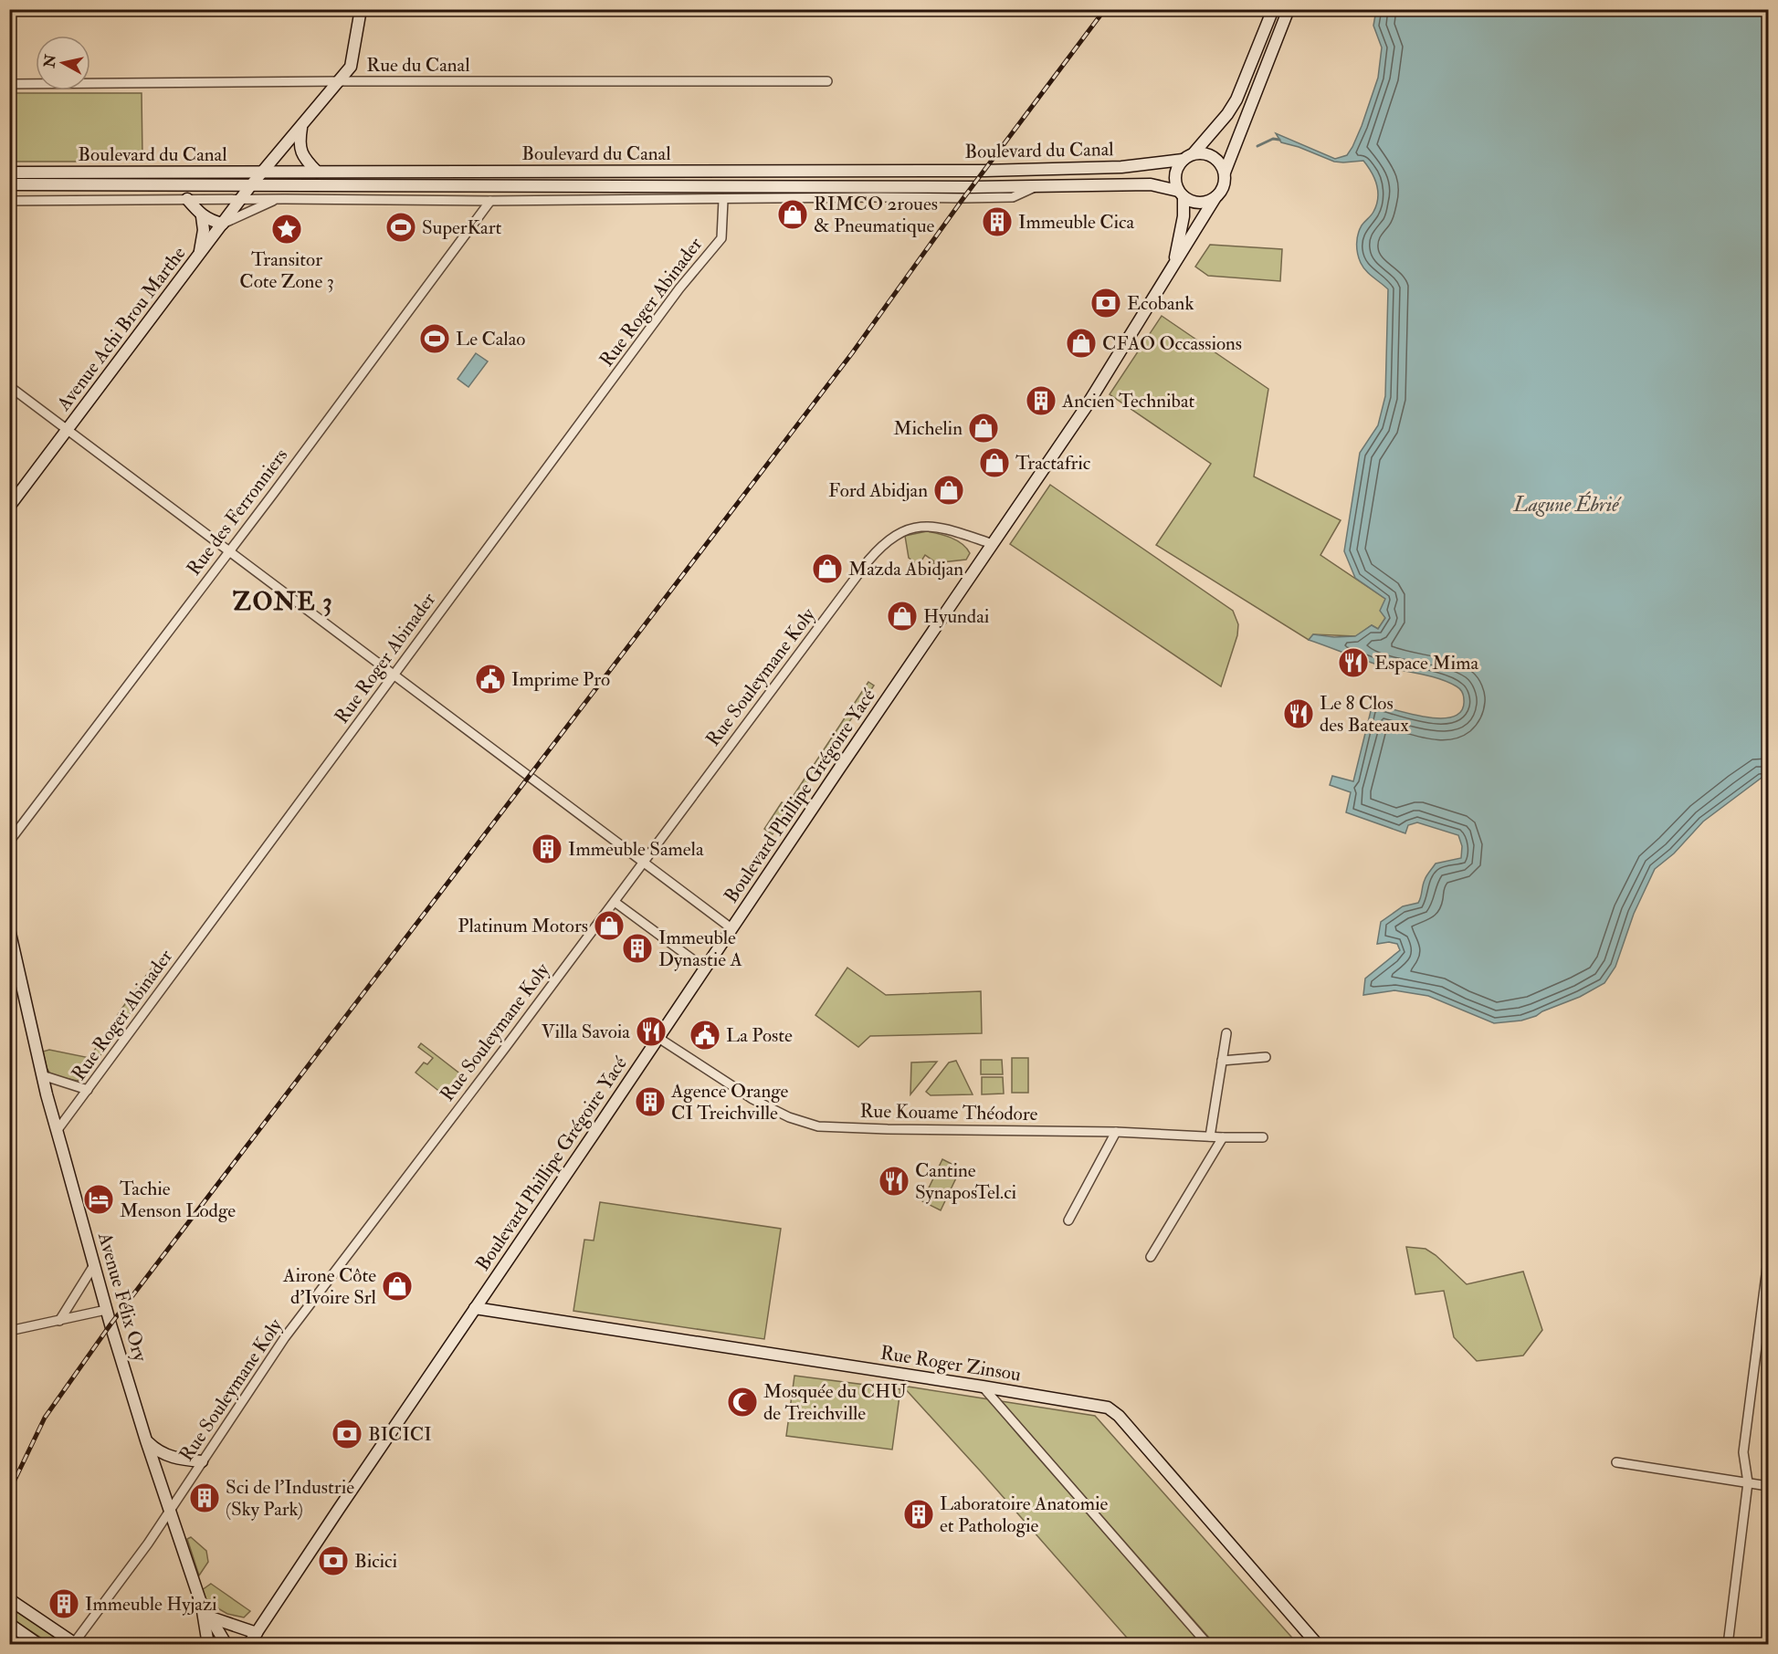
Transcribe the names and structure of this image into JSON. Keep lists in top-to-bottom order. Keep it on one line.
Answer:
{"streets":{"main road":["Boulevard du Canal","Avenue Achi Brou Marthe","Boulevard Phillipe Grégoire Yacé","Avenue Félix Ory","Rue Roger Zinsou"],"street":["Rue du Canal","Rue Roger Abinader","Rue des Ferronniers","Rue Souleymane Koly","Rue Kouame Théodore"]},"crossings":[["Rue du Canal","Avenue Achi Brou Marthe"],["Boulevard du Canal","Rue Roger Abinader"],["Boulevard du Canal","Avenue Achi Brou Marthe"],["Boulevard du Canal","Rue des Ferronniers"],["Boulevard du Canal","Boulevard Phillipe Grégoire Yacé"],["Rue Roger Abinader","Avenue Félix Ory"],["Rue Souleymane Koly","Boulevard Phillipe Grégoire Yacé"],["Rue Souleymane Koly","Avenue Félix Ory"],["Boulevard Phillipe Grégoire Yacé","Rue Kouame Théodore"],["Boulevard Phillipe Grégoire Yacé","Rue Roger Zinsou"]],"districts":["ZONE 3"],"water":["Lagune Ébrié"],"places":{"shop":["RIMCO 2roues & Pneumatique","CFAO Occassions","Michelin","Tractafric","Ford Abidjan","Mazda Abidjan","Hyundai","Platinum Motors","Airone Côte d'Ivoire Srl"],"building":["Immeuble Cica","Ancien Technibat","Immeuble Samela","Immeuble Dynastie A","Agence Orange CI Treichville","Sci de l'Industrie (Sky Park)","Laboratoire Anatomie et Pathologie","Immeuble Hyjazi"],"sports":["SuperKart","Le Calao"],"place":["Transitor Cote Zone 3"],"bank":["Ecobank","BICICI","Bicici"],"restaurant":["Espace Mima","Le 8 Clos des Bateaux","Villa Savoia","Cantine SynaposTel.ci"],"public building":["Imprime Pro","La Poste"],"hotel":["Tachie Menson Lodge"],"mosque":["Mosquée du CHU de Treichville"]},"north":"left"}
